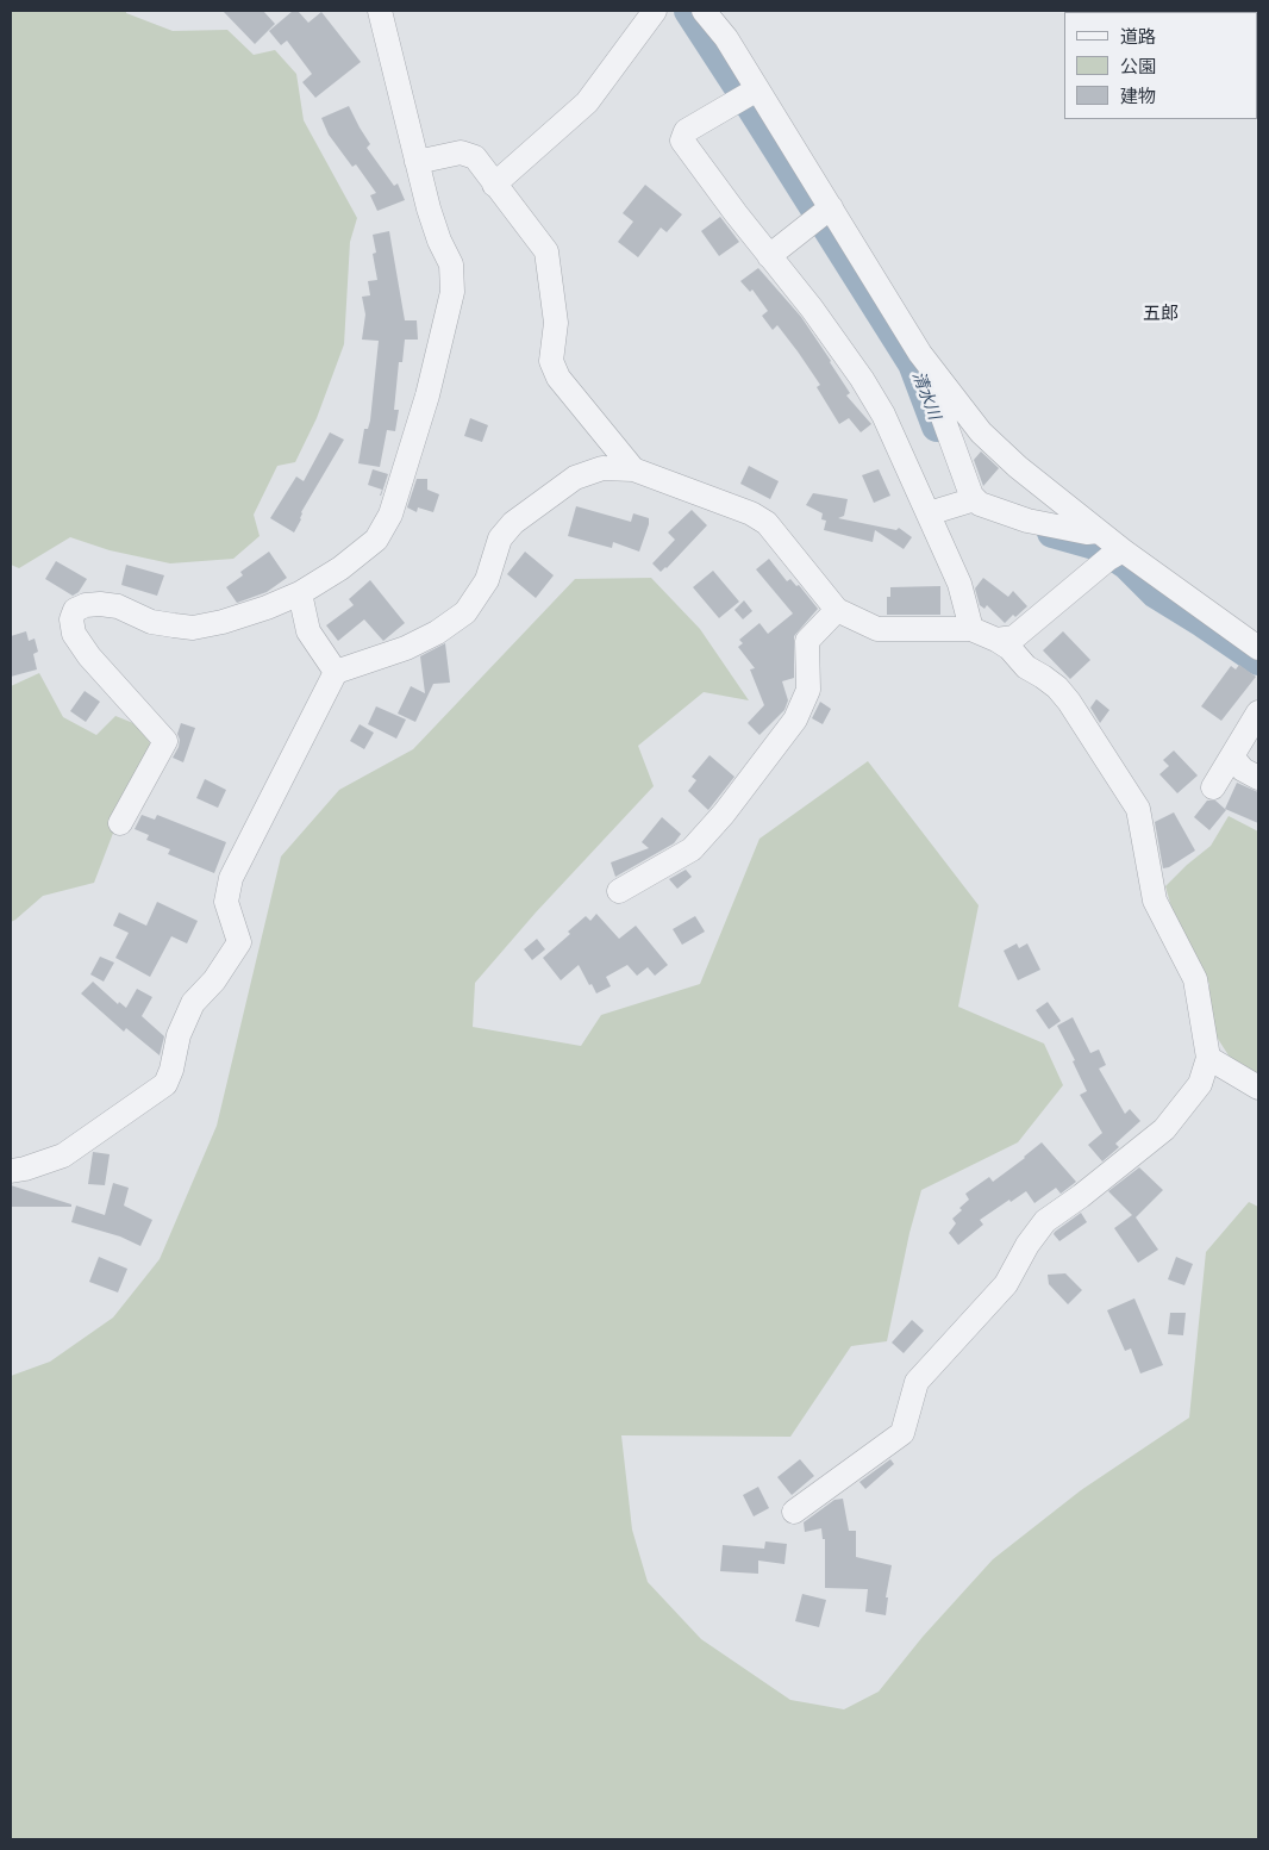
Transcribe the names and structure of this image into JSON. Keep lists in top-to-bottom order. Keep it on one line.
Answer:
{"districts":["五郎"],"water":["清水川"],"legend":["道路","公園","建物"]}
